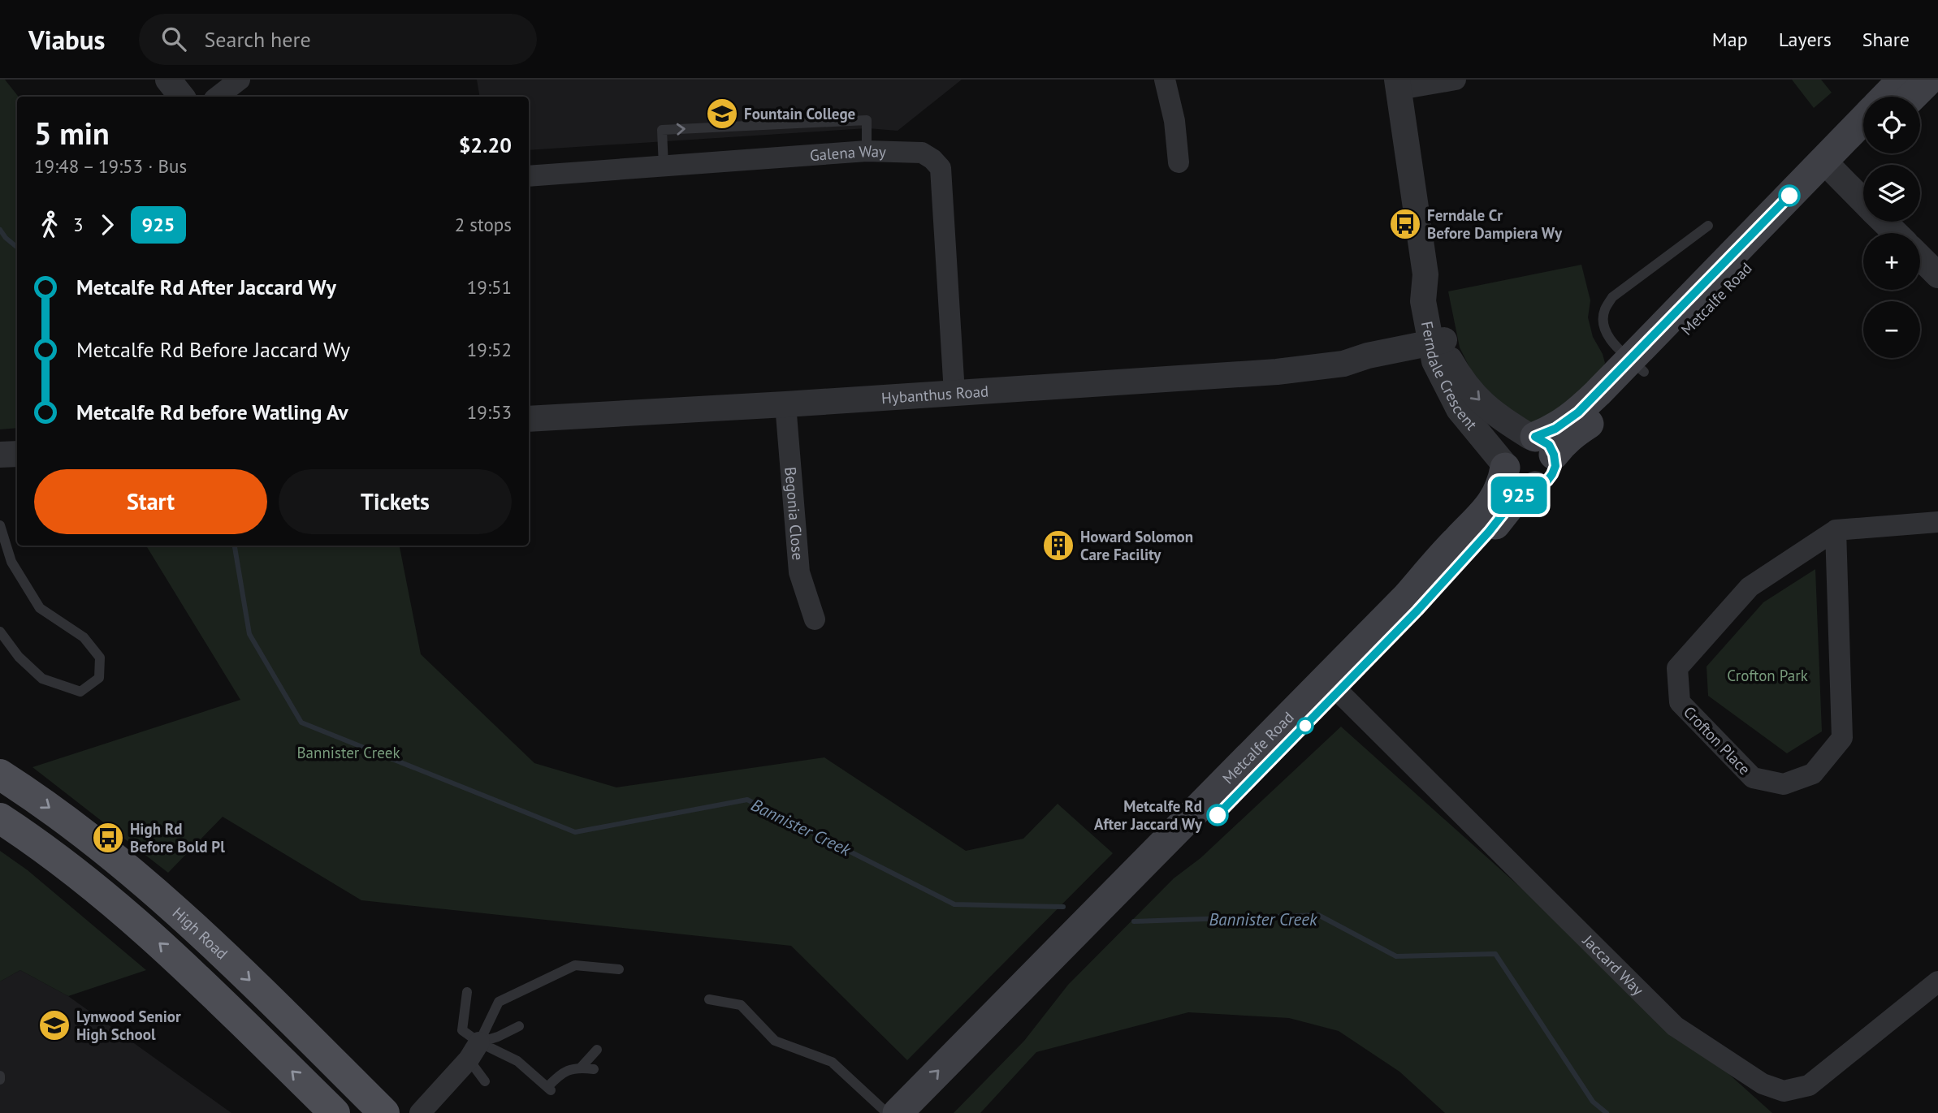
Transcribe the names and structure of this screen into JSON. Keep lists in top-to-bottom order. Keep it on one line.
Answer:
{"streets":{"main road":["Metcalfe Road","High Road"],"street":["Galena Way","Ferndale Crescent","Hybanthus Road","Begonia Close","Crofton Place","Jaccard Way"]},"crossings":[["Galena Way","Hybanthus Road"],["Metcalfe Road","Ferndale Crescent"],["Metcalfe Road","Jaccard Way"],["Ferndale Crescent","Hybanthus Road"],["Hybanthus Road","Begonia Close"]],"water":["Bannister Creek"],"parks":["Crofton Park","Bannister Creek"],"places":{"school or university":["Fountain College","Lynwood Senior High School"],"bus stop":["Ferndale Cr Before Dampiera Wy","High Rd Before Bold Pl"],"building":["Howard Solomon Care Facility"],"other":["Metcalfe Rd After Jaccard Wy"]},"lines":["bus line 925"],"page":{"header":"Viabus","search":"Search here","nav":["Map","Layers","Share"],"on_map":"925","map_buttons":["+","−"],"heading":["5 min","19:48 – 19:53 · Bus","$2.20"],"legs":["3","925","2 stops"],"list":[{"name":"Metcalfe Rd After Jaccard Wy","value":"19:51"},{"name":"Metcalfe Rd Before Jaccard Wy","value":"19:52"},{"name":"Metcalfe Rd before Watling Av","value":"19:53"}],"buttons":["Start","Tickets"]}}
